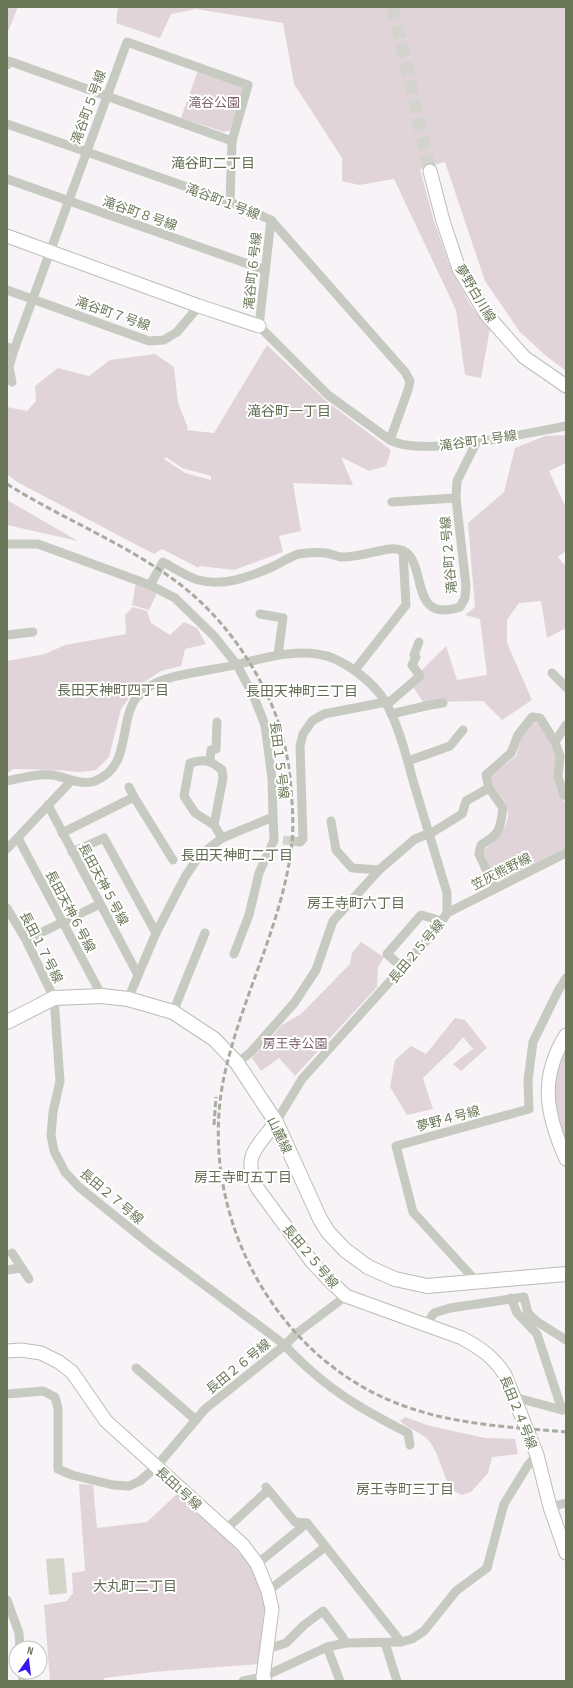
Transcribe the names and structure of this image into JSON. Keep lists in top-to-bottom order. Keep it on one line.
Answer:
{"streets":{"main road":["山麓線"],"street":["滝谷町５号線","滝谷町１号線","滝谷町８号線","滝谷町６号線","夢野白川線","滝谷町７号線","滝谷町２号線","長田１５号線","笠灰熊野線","長田天神５号線","長田天神６号線","長田１７号線","長田２５号線","夢野４号線","長田２７号線","長田２６号線","長田２４号線","長田1号線"]},"crossings":[["滝谷町５号線","滝谷町１号線"],["滝谷町５号線","滝谷町８号線"],["滝谷町５号線","滝谷町７号線"],["滝谷町１号線","滝谷町６号線"],["滝谷町１号線","滝谷町７号線"],["滝谷町１号線","滝谷町２号線"],["滝谷町８号線","滝谷町６号線"],["長田１５号線","長田天神５号線"],["長田１５号線","長田２５号線"],["長田１５号線","山麓線"],["笠灰熊野線","長田２５号線"],["長田天神６号線","山麓線"],["長田１７号線","山麓線"],["長田１７号線","長田２７号線"],["長田２５号線","山麓線"],["長田２５号線","長田２６号線"],["長田２５号線","長田２４号線"],["夢野４号線","山麓線"],["山麓線","長田２７号線"],["長田２７号線","長田２６号線"],["長田２６号線","長田２４号線"],["長田２６号線","長田1号線"]],"districts":["滝谷町二丁目","滝谷町一丁目","長田天神町四丁目","長田天神町三丁目","長田天神町二丁目","房王寺町六丁目","房王寺町五丁目","房王寺町三丁目","大丸町二丁目"],"parks":["滝谷公園","房王寺公園"],"north":"top"}
